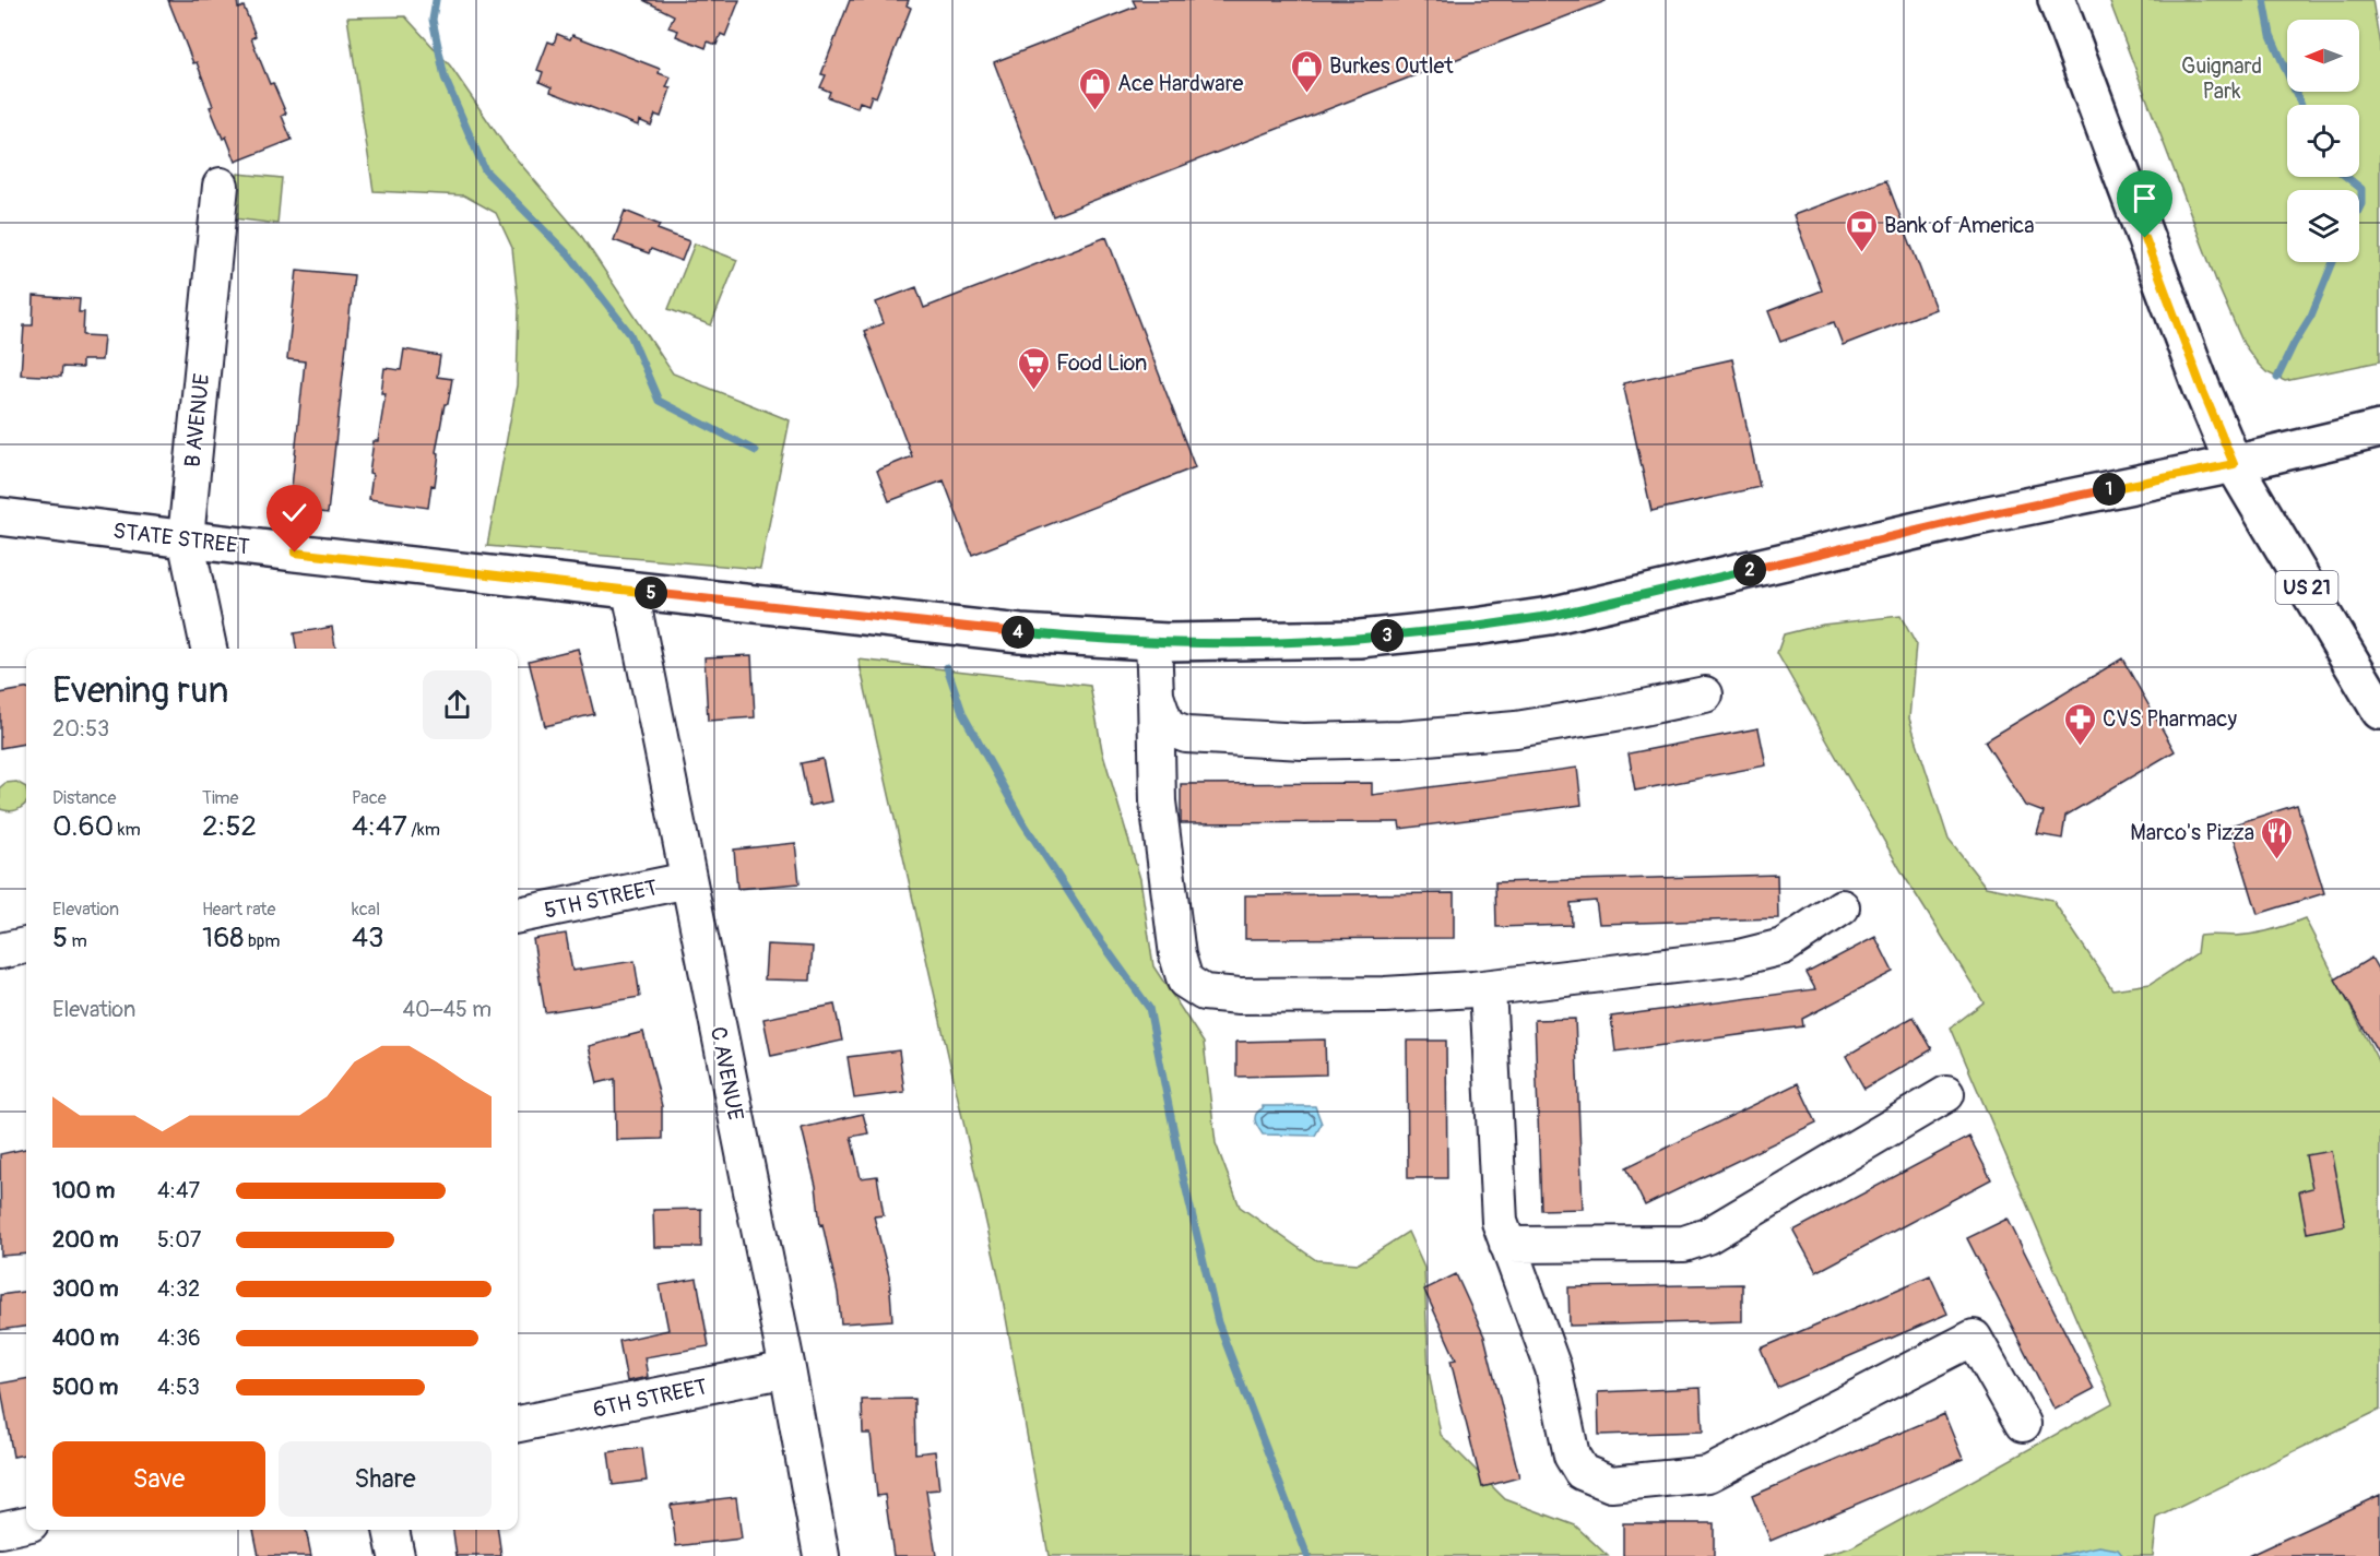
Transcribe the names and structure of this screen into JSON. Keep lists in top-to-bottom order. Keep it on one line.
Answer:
{"streets":{"main road":["STATE STREET","US 21"],"street":["B AVENUE","5TH STREET","C AVENUE","6TH STREET"]},"crossings":[["B AVENUE","STATE STREET"],["STATE STREET","US 21"],["STATE STREET","C AVENUE"],["5TH STREET","C AVENUE"],["C AVENUE","6TH STREET"]],"parks":["Guignard Park"],"places":{"shop":["Burkes Outlet","Ace Hardware"],"bank":["Bank of America"],"supermarket":["Food Lion"],"pharmacy":["CVS Pharmacy"],"restaurant":["Marco's Pizza"]},"north":"left","page":{"pins":["1","2","5","4","3"],"heading":["Evening run","20:53"],"stats":[["Distance","0.60 km"],["Time","2:52"],["Pace","4:47 /km"],["Elevation","5 m"],["Heart rate","168 bpm"],["kcal","43"]],"chart":["Elevation","40–45 m"],"list":[{"name":"100 m","note":"4:47"},{"name":"200 m","note":"5:07"},{"name":"300 m","note":"4:32"},{"name":"400 m","note":"4:36"},{"name":"500 m","note":"4:53"}],"buttons":["Save","Share"]}}
